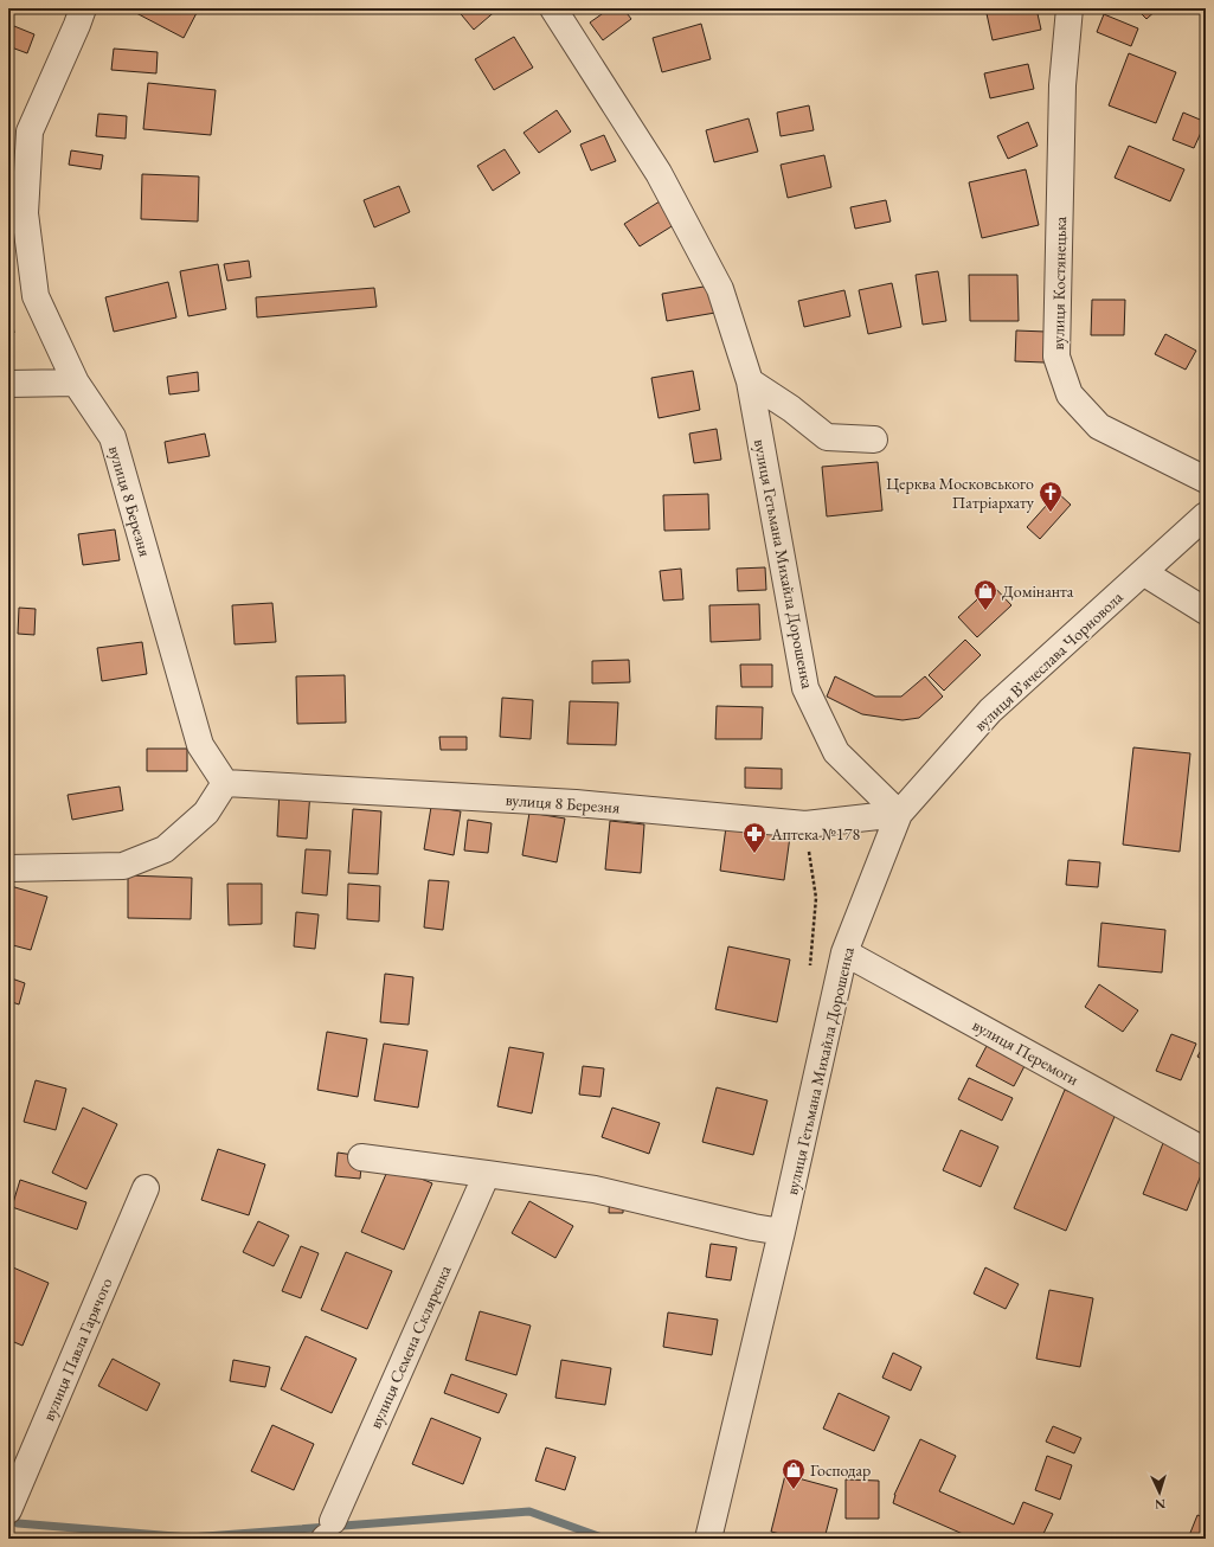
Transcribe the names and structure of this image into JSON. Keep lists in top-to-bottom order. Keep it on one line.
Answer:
{"streets":{"street":["вулиця Костянецька","вулиця 8 Березня","вулиця Гетьмана Михайла Дорошенка","вулиця Вʼячеслава Чорновола","вулиця Перемоги","вулиця Семена Скляренка","вулиця Павла Гарячого"]},"crossings":[["вулиця 8 Березня","вулиця Гетьмана Михайла Дорошенка"],["вулиця 8 Березня","вулиця Вʼячеслава Чорновола"],["вулиця Гетьмана Михайла Дорошенка","вулиця Вʼячеслава Чорновола"],["вулиця Гетьмана Михайла Дорошенка","вулиця Перемоги"]],"places":{"church":["Церква Московського Патріархату"],"shop":["Домінанта","Господар"],"pharmacy":["Аптека №178"]},"north":"bottom"}
